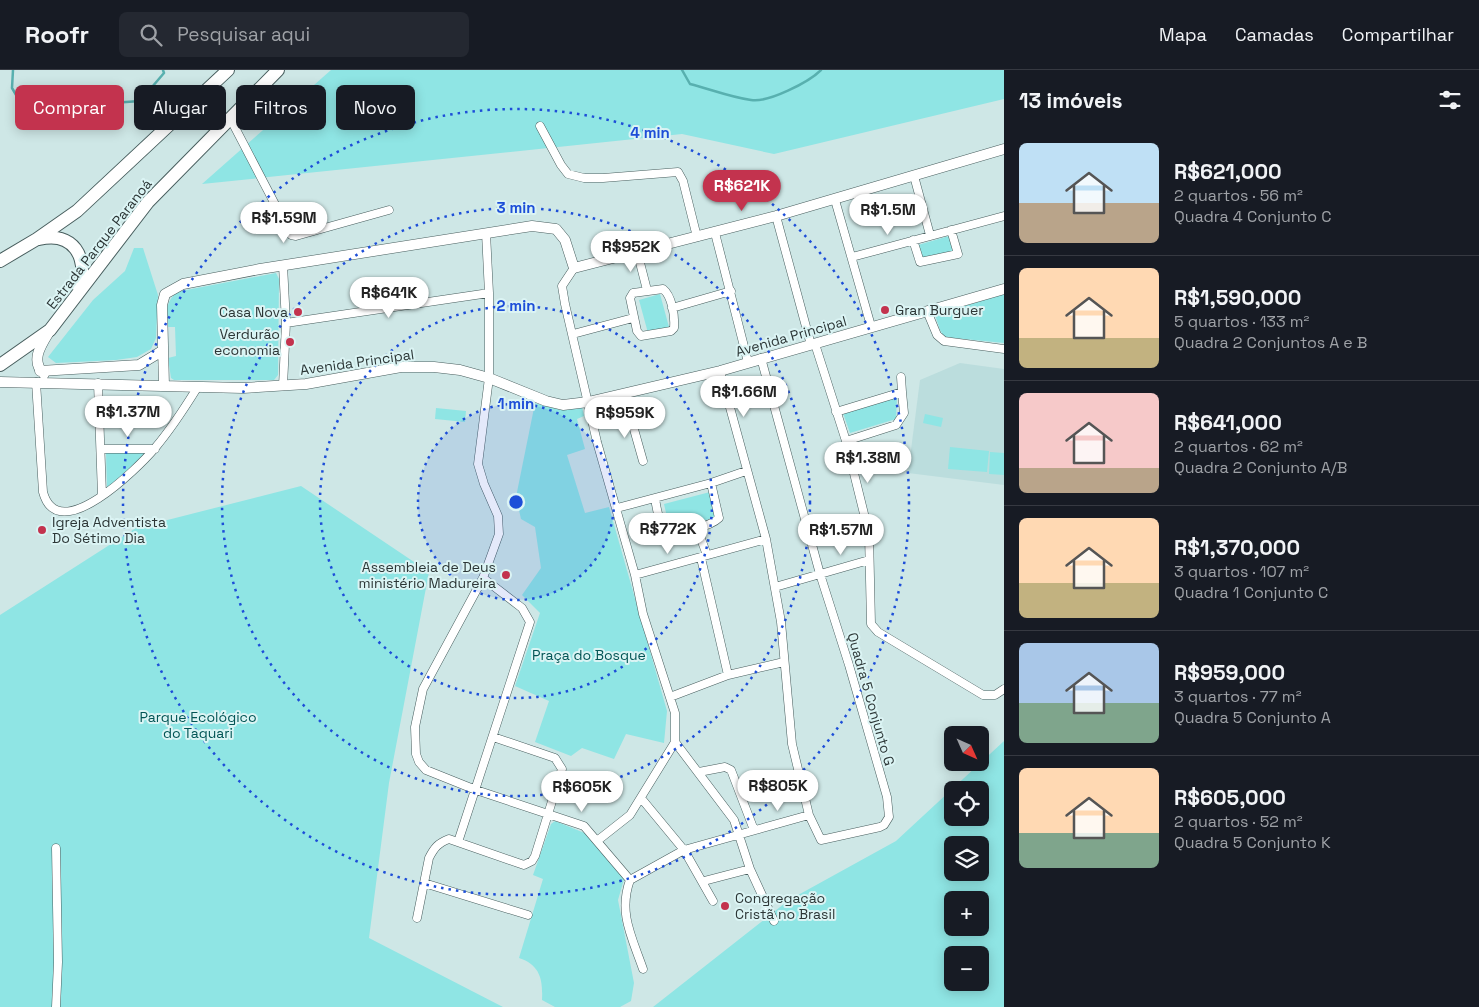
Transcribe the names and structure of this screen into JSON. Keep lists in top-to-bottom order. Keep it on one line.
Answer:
{"streets":{"main road":["Estrada Parque Paranoá"],"street":["Avenida Principal","Quadra 5 Conjunto G"]},"crossings":[["Avenida Principal","Quadra 5 Conjunto G"]],"parks":["Praça do Bosque","Parque Ecológico do Taquari"],"places":["Gran Burguer","Casa Nova","Verdurão economia","Igreja Adventista Do Sétimo Dia","Assembleia de Deus ministério Madureira","Congregação Cristã no Brasil"],"north":"bottom right","page":{"header":"Roofr","search":"Pesquisar aqui","nav":["Mapa","Camadas","Compartilhar"],"heading":"13 imóveis","chip":["Comprar","Alugar","Filtros","Novo"],"list":[{"name":"R$621,000","note":"2 quartos · 56 m² · Quadra 4 Conjunto C"},{"name":"R$1,590,000","note":"5 quartos · 133 m² · Quadra 2 Conjuntos A e B"},{"name":"R$641,000","note":"2 quartos · 62 m² · Quadra 2 Conjunto A/B"},{"name":"R$1,370,000","note":"3 quartos · 107 m² · Quadra 1 Conjunto C"},{"name":"R$959,000","note":"3 quartos · 77 m² · Quadra 5 Conjunto A"},{"name":"R$605,000","note":"2 quartos · 52 m² · Quadra 5 Conjunto K"}],"price":["R$621K","R$1.5M","R$1.59M","R$952K","R$641K","R$1.66M","R$1.37M","R$959K","R$1.38M","R$772K","R$1.57M","R$805K","R$605K"],"map_buttons":["+","−"]},"rings":["4 min","3 min","2 min","1 min"]}
